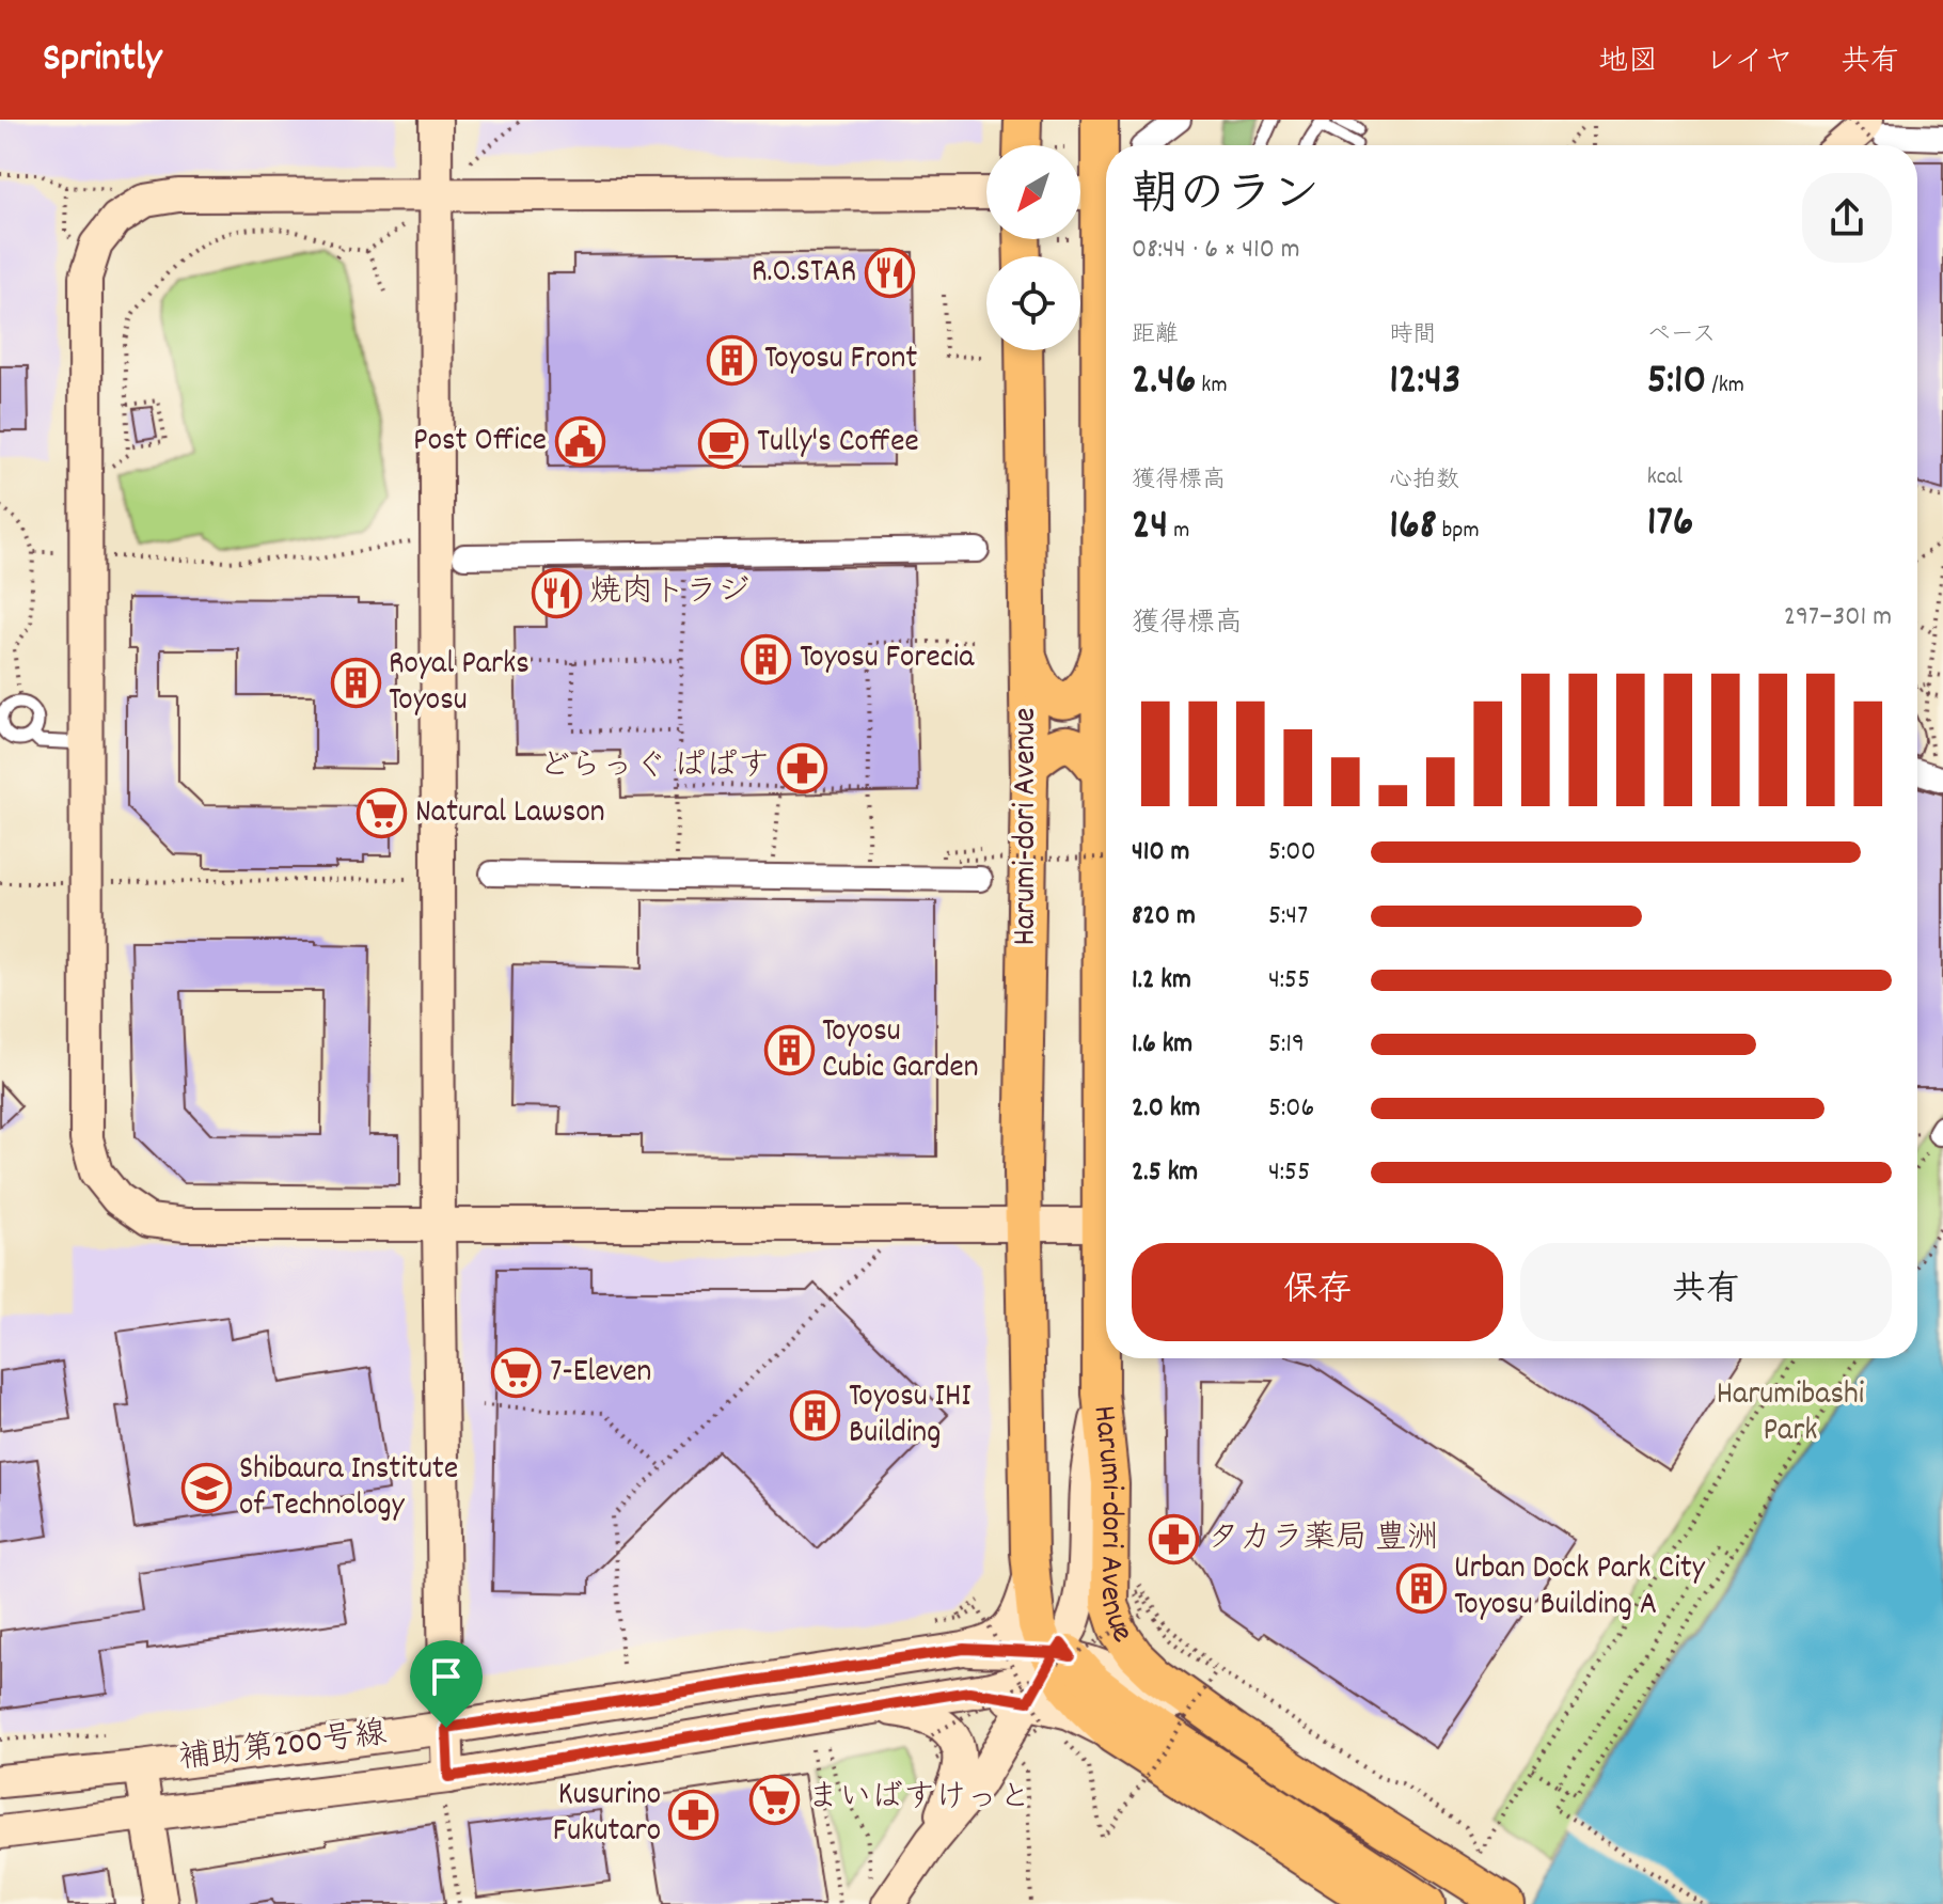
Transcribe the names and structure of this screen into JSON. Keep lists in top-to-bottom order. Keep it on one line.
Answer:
{"streets":{"main road":["Harumi-dori Avenue"],"street":["補助第200号線"]},"crossings":[["Harumi-dori Avenue","補助第200号線"]],"parks":["Harumibashi Park"],"places":{"restaurant":["R.O.STAR","焼肉トラジ"],"building":["Toyosu Front","Toyosu Forecia","Royal Parks Toyosu","Toyosu Cubic Garden","Toyosu IHI Building","Urban Dock Park City Toyosu Building A"],"public building":["Post Office"],"cafe":["Tully's Coffee"],"pharmacy":["どらっぐ ぱぱす","タカラ薬局 豊洲","Kusurino Fukutaro"],"supermarket":["Natural Lawson","7-Eleven","まいばすけっと"],"school or university":["Shibaura Institute of Technology"]},"north":"bottom left","page":{"header":"Sprintly","nav":["地図","レイヤ","共有"],"heading":["朝のラン","08:44 · 6 × 410 m"],"stats":[["距離","2.46 km"],["時間","12:43"],["ペース","5:10 /km"],["獲得標高","24 m"],["心拍数","168 bpm"],["kcal","176"]],"chart":["獲得標高","297–301 m"],"list":[{"name":"410 m","note":"5:00"},{"name":"820 m","note":"5:47"},{"name":"1.2 km","note":"4:55"},{"name":"1.6 km","note":"5:19"},{"name":"2.0 km","note":"5:06"},{"name":"2.5 km","note":"4:55"}],"buttons":["保存","共有"]}}
